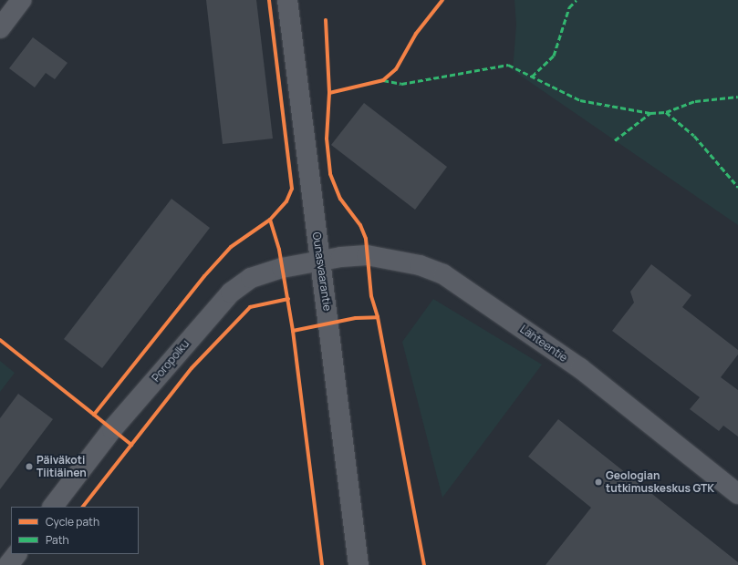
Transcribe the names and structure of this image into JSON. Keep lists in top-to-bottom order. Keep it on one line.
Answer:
{"streets":{"street":["Ounasvaarantie","Lähteentie","Poropolku"]},"crossings":[["Ounasvaarantie","Lähteentie"],["Ounasvaarantie","Poropolku"],["Lähteentie","Poropolku"]],"places":["Päiväkoti Tiitiäinen","Geologian tutkimuskeskus GTK"],"legend":["Cycle path","Path"]}
